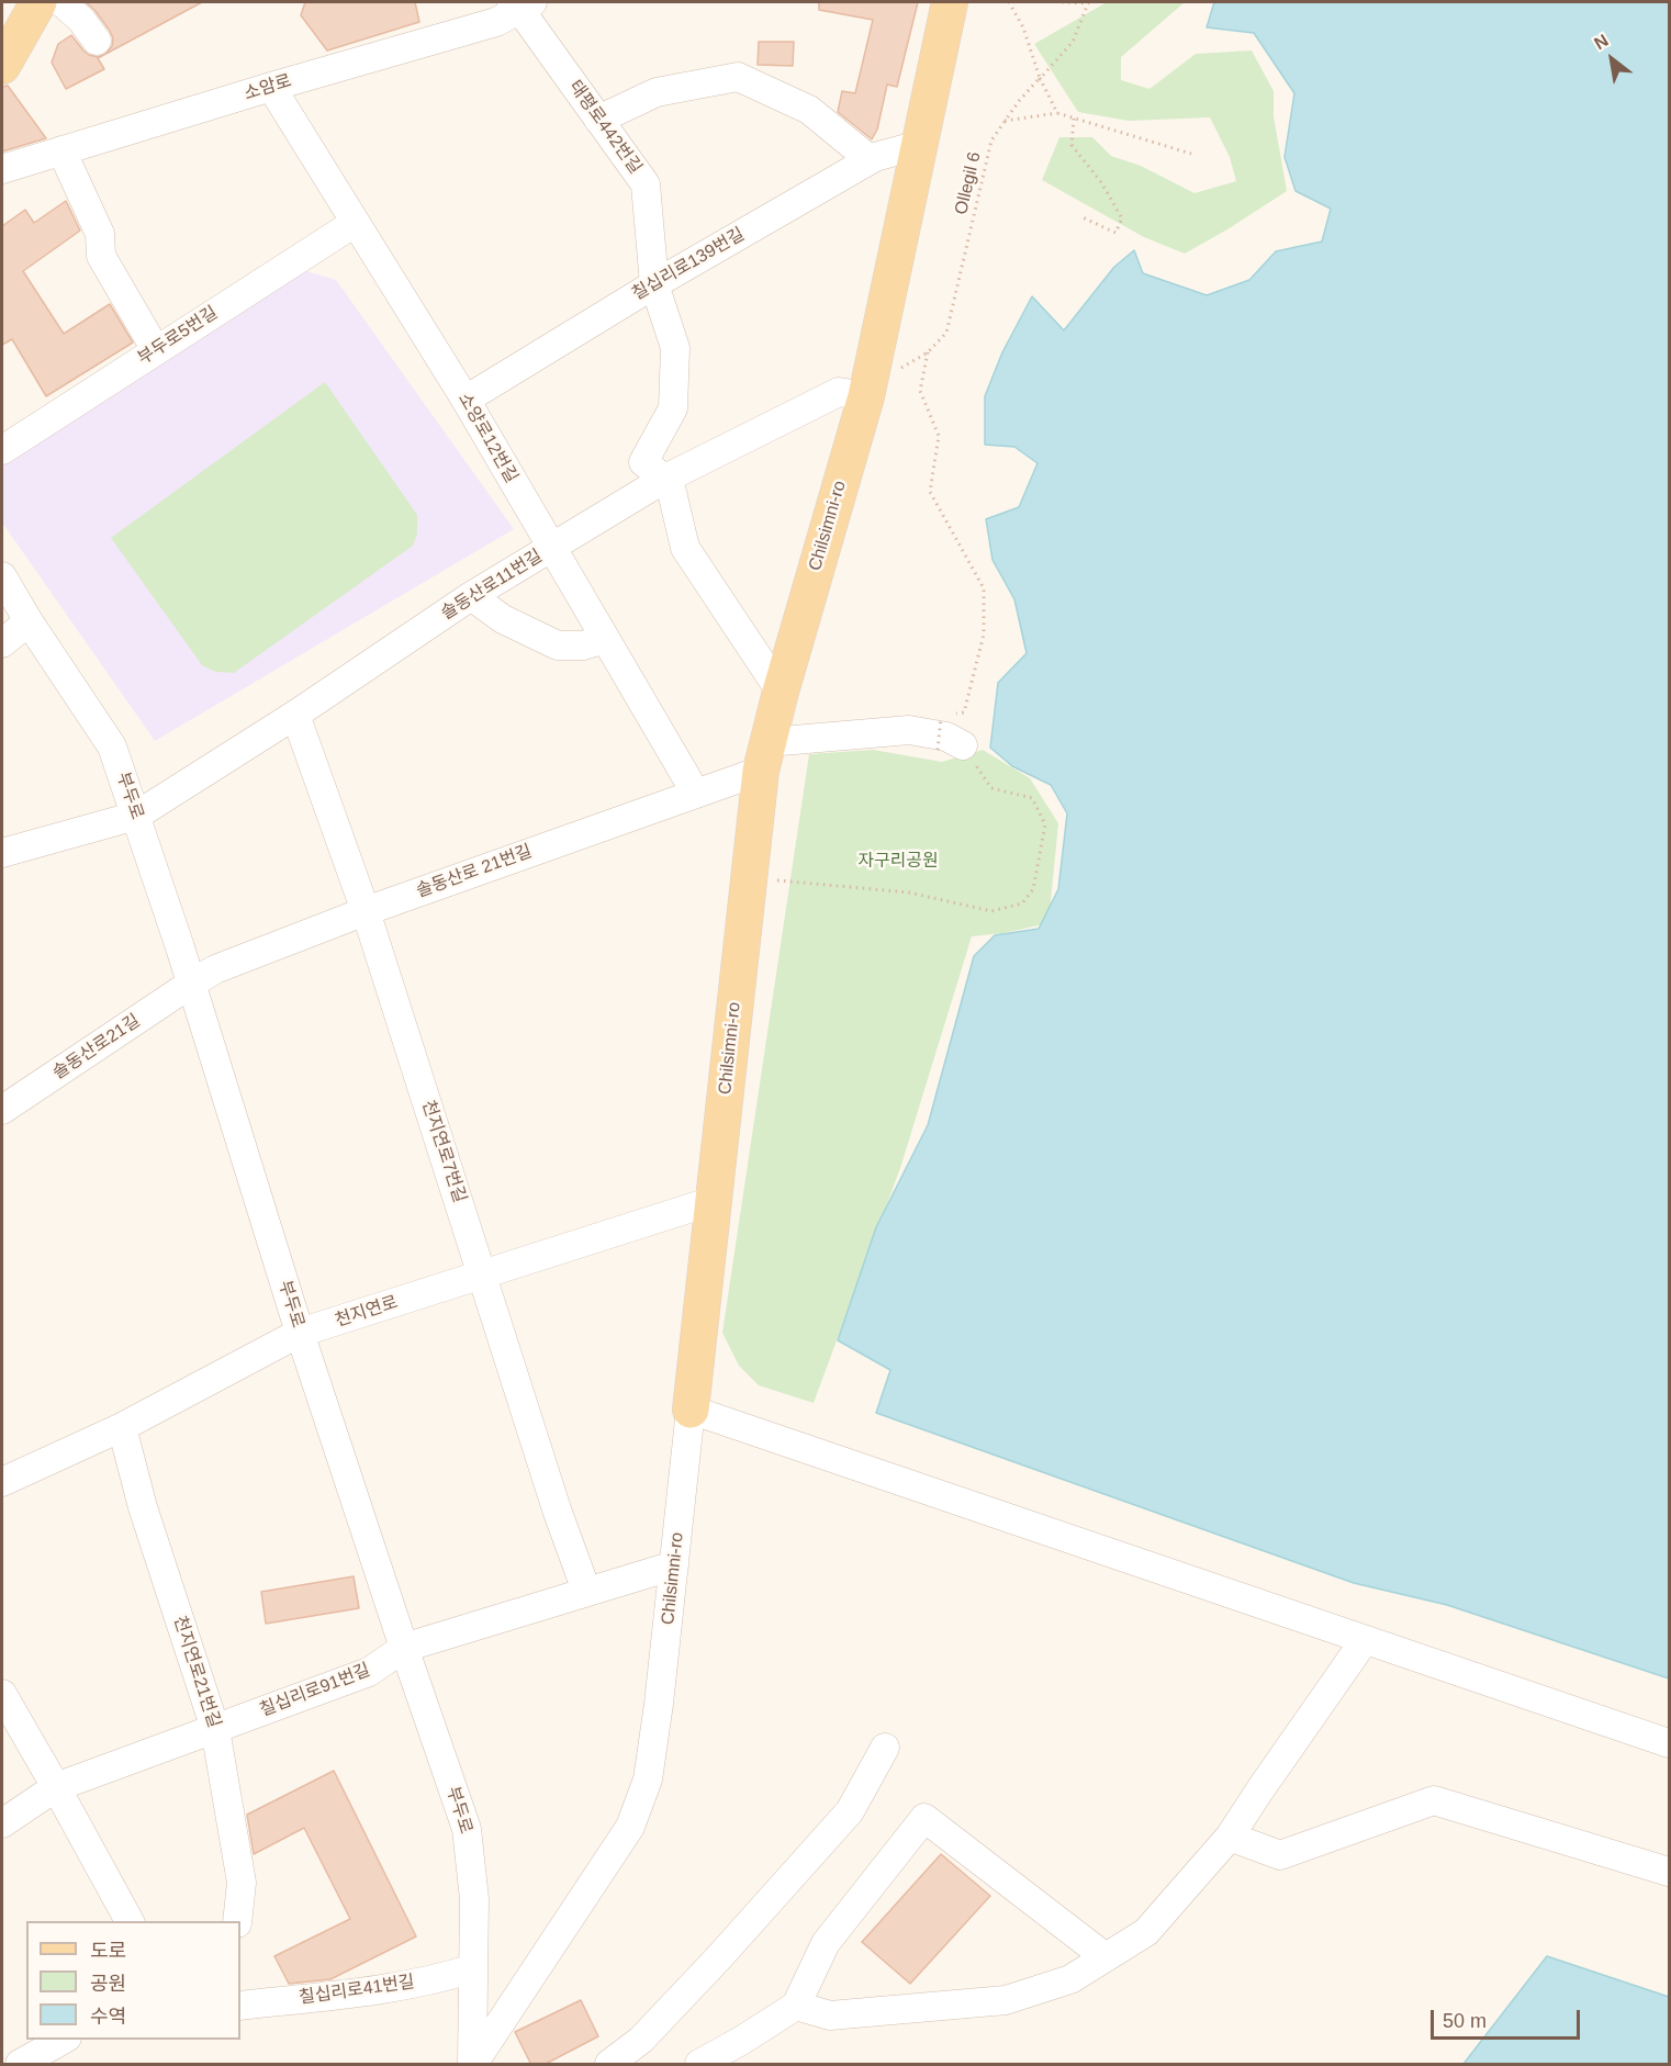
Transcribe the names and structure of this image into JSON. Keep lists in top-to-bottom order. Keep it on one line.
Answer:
{"streets":{"main road":["Chilsimni-ro"],"street":["소암로","태평로442번길","칠십리로139번길","부두로5번길","소양로12번길","솔동산로11번길","부두로","솔동산로 21번길","솔동산로21길","천지연로7번길","천지연로","천지연로21번길","칠십리로91번길","칠십리로41번길"],"path":["Ollegil 6"]},"crossings":[["소암로","태평로442번길"],["소암로","소양로12번길"],["태평로442번길","칠십리로139번길"],["태평로442번길","Chilsimni-ro"],["태평로442번길","솔동산로11번길"],["Ollegil 6","Chilsimni-ro"],["칠십리로139번길","소양로12번길"],["칠십리로139번길","Chilsimni-ro"],["부두로5번길","소양로12번길"],["소양로12번길","솔동산로11번길"],["소양로12번길","솔동산로 21번길"],["Chilsimni-ro","솔동산로11번길"],["Chilsimni-ro","부두로"],["Chilsimni-ro","솔동산로 21번길"],["Chilsimni-ro","천지연로"],["Chilsimni-ro","칠십리로91번길"],["솔동산로11번길","부두로"],["솔동산로11번길","천지연로7번길"],["부두로","솔동산로 21번길"],["부두로","솔동산로21길"],["부두로","천지연로"],["부두로","칠십리로91번길"],["부두로","칠십리로41번길"],["솔동산로 21번길","솔동산로21길"],["솔동산로 21번길","천지연로7번길"],["천지연로7번길","천지연로"],["천지연로7번길","칠십리로91번길"],["천지연로","천지연로21번길"],["천지연로21번길","칠십리로91번길"]],"parks":["자구리공원"],"legend":["도로","공원","수역"],"scale_bar":"50 m","north":"top left"}
